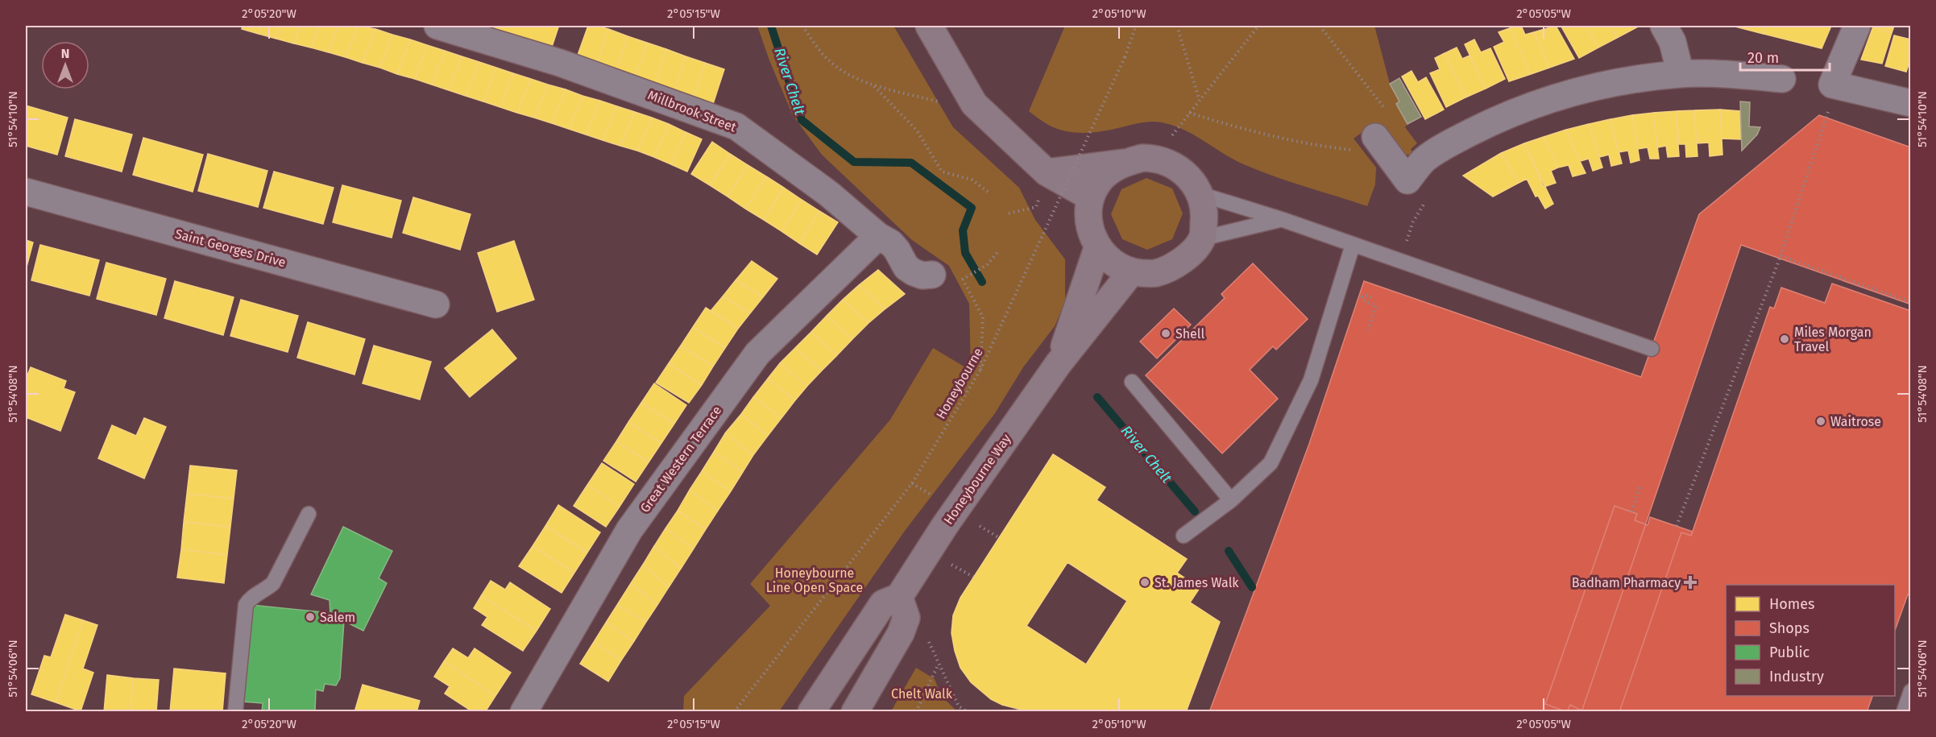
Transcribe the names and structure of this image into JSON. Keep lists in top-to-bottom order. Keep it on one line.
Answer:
{"streets":{"street":["Millbrook Street","Saint Georges Drive","Great Western Terrace","Honeybourne Way"],"path":["Honeybourne"]},"crossings":[["Millbrook Street","Great Western Terrace"]],"water":["River Chelt"],"parks":["Honeybourne Line Open Space","Chelt Walk"],"places":{"other":["Shell","Miles Morgan Travel","Waitrose","St. James Walk","Salem"],"health":["Badham Pharmacy"]},"legend":["Homes","Shops","Public","Industry"],"scale_bar":"20 m","north":"top","coordinates":["2°05'20\"W","2°05'15\"W","2°05'10\"W","2°05'05\"W","51°54'10\"N","51°54'08\"N","51°54'06\"N"]}
